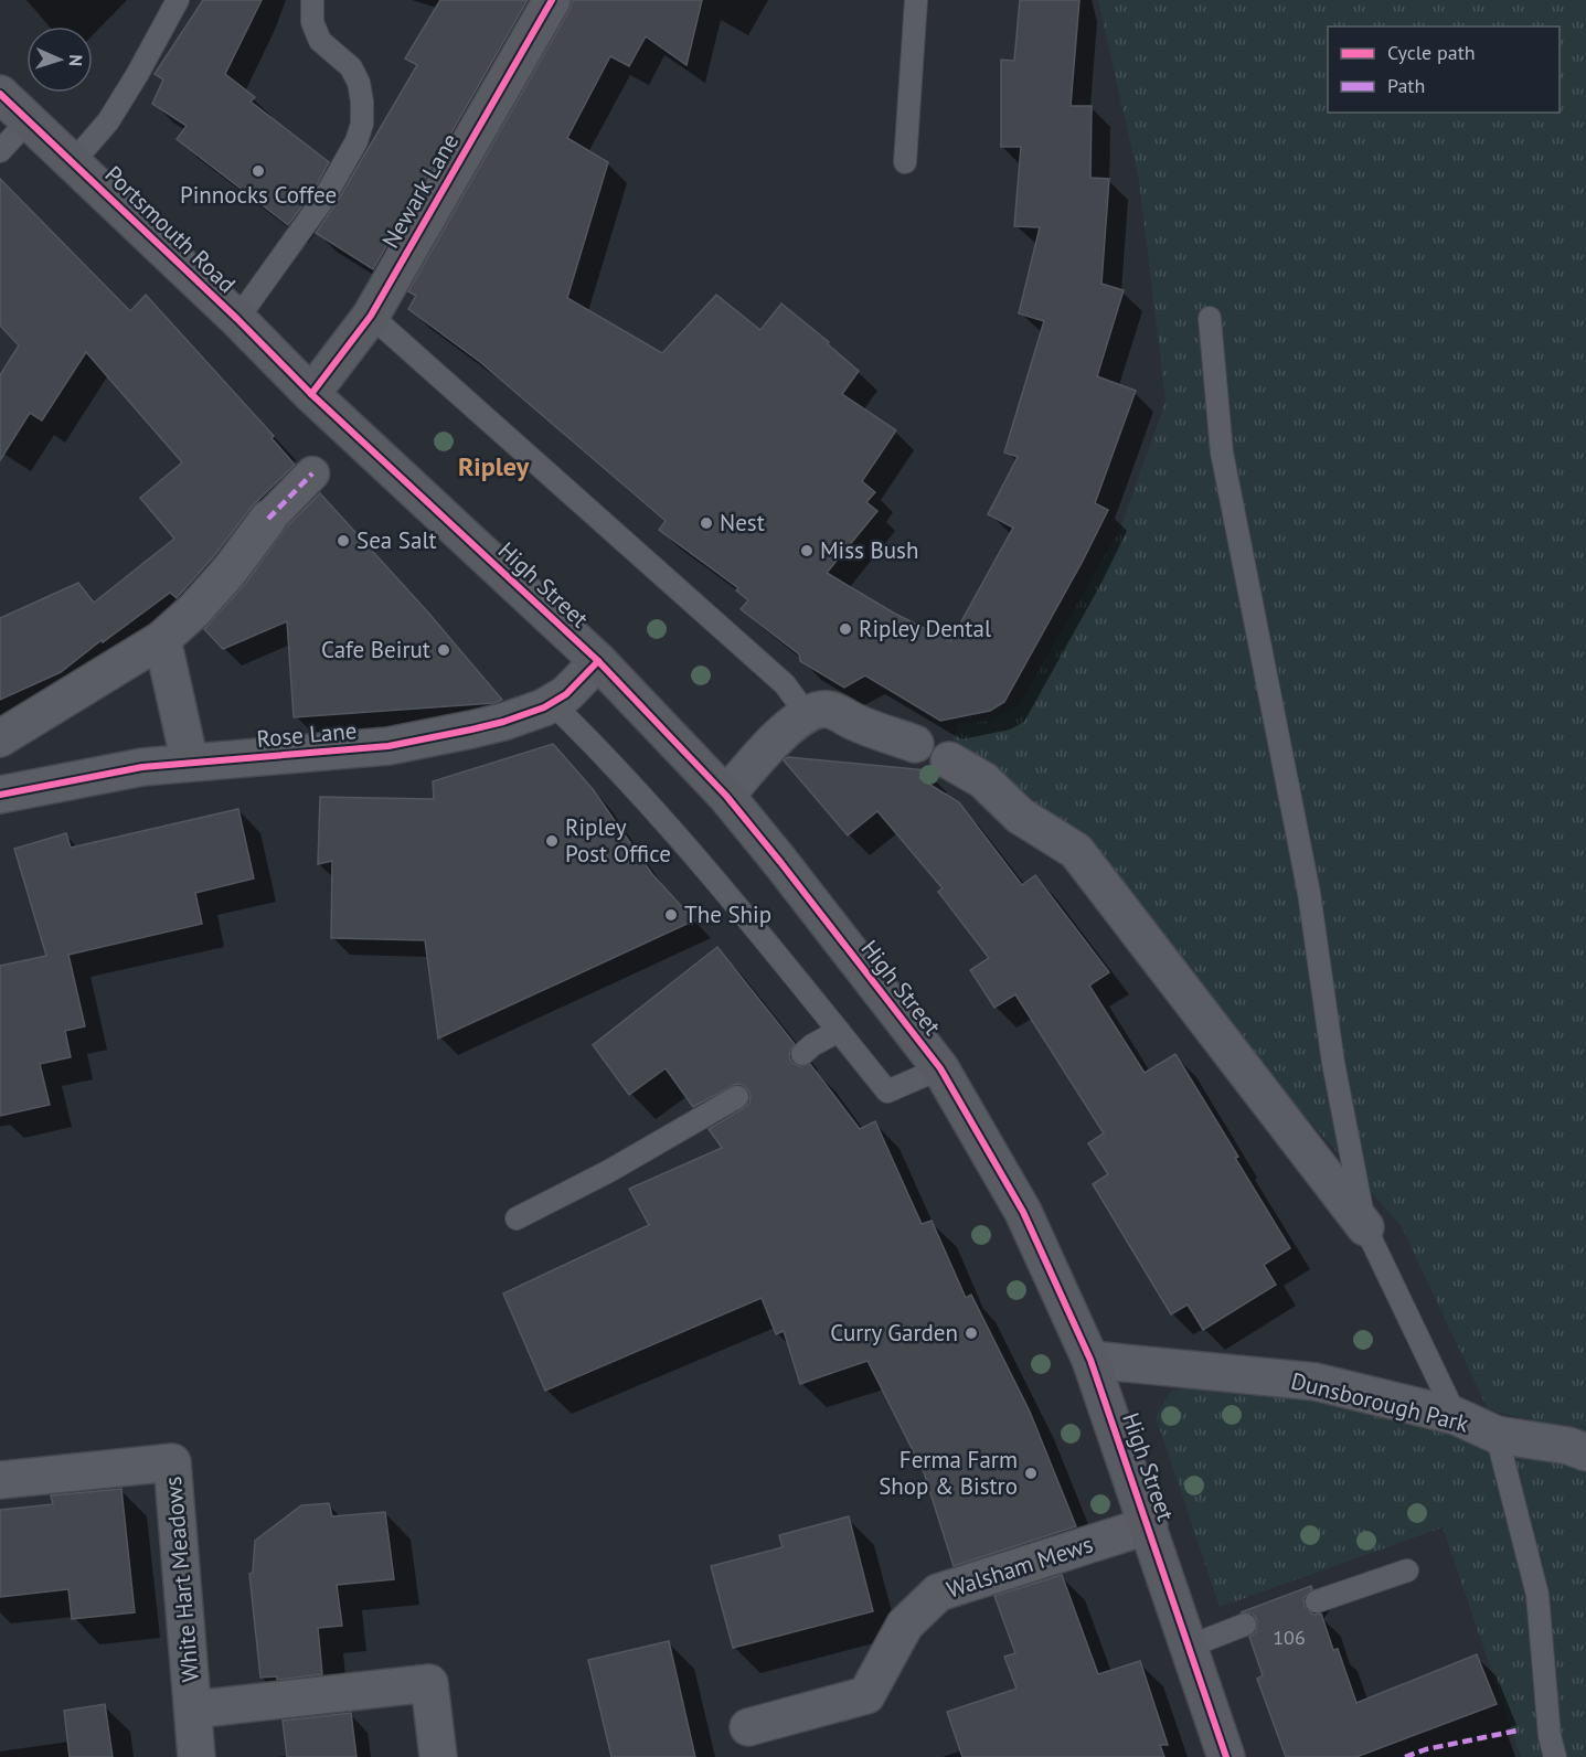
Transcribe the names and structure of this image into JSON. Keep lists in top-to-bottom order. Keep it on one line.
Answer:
{"streets":{"main road":["Newark Lane","Portsmouth Road","High Street"],"street":["Rose Lane","Dunsborough Park","Walsham Mews","White Hart Meadows"]},"crossings":[["Newark Lane","Portsmouth Road"],["Newark Lane","High Street"],["Portsmouth Road","High Street"],["High Street","Rose Lane"],["High Street","Dunsborough Park"],["High Street","Walsham Mews"]],"districts":["Ripley"],"places":["Pinnocks Coffee","Nest","Sea Salt","Miss Bush","Ripley Dental","Cafe Beirut","Ripley Post Office","The Ship","Curry Garden","Ferma Farm Shop & Bistro"],"house_numbers":["106"],"legend":["Cycle path","Path"],"north":"right"}
